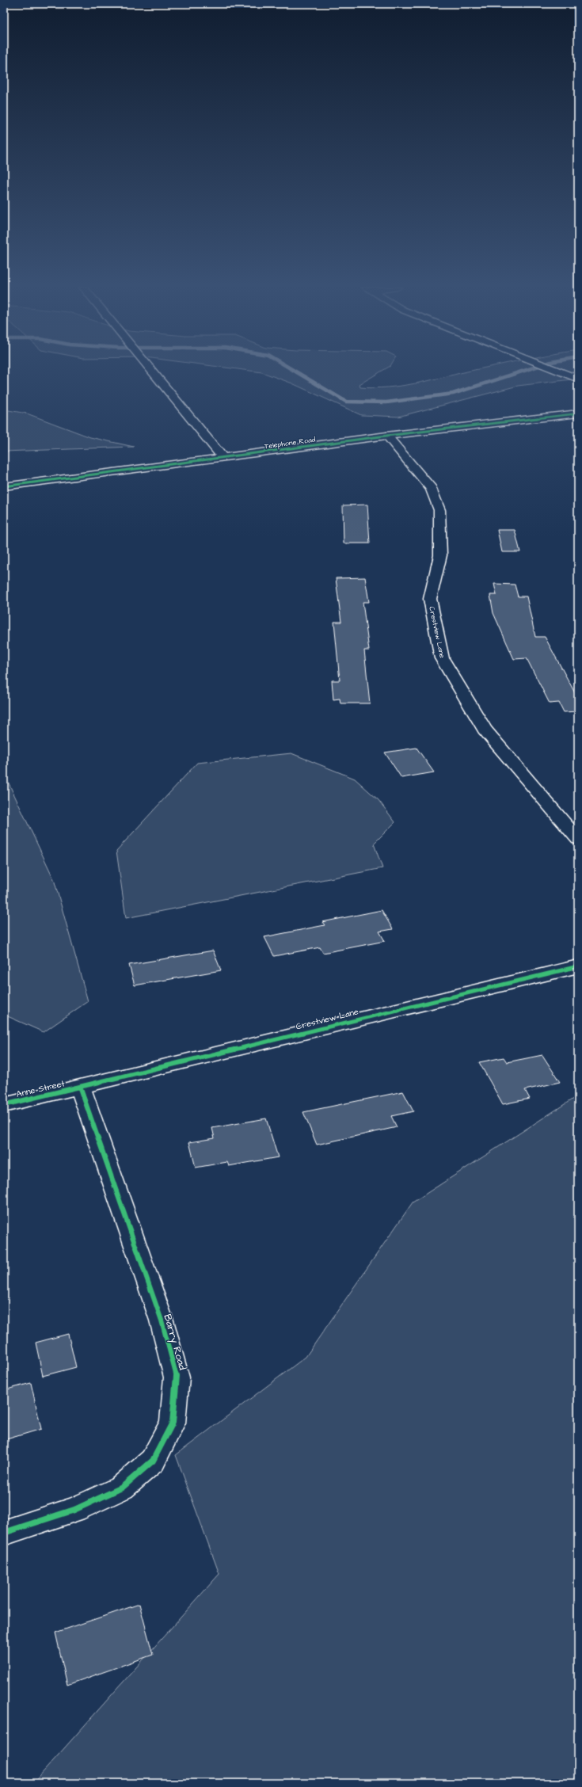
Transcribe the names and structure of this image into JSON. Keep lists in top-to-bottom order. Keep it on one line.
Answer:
{"streets":{"street":["Telephone Road","Crestview Lane","Anne Street","Barry Road"]},"crossings":[["Telephone Road","Crestview Lane"],["Crestview Lane","Anne Street"],["Crestview Lane","Barry Road"],["Anne Street","Barry Road"]]}
